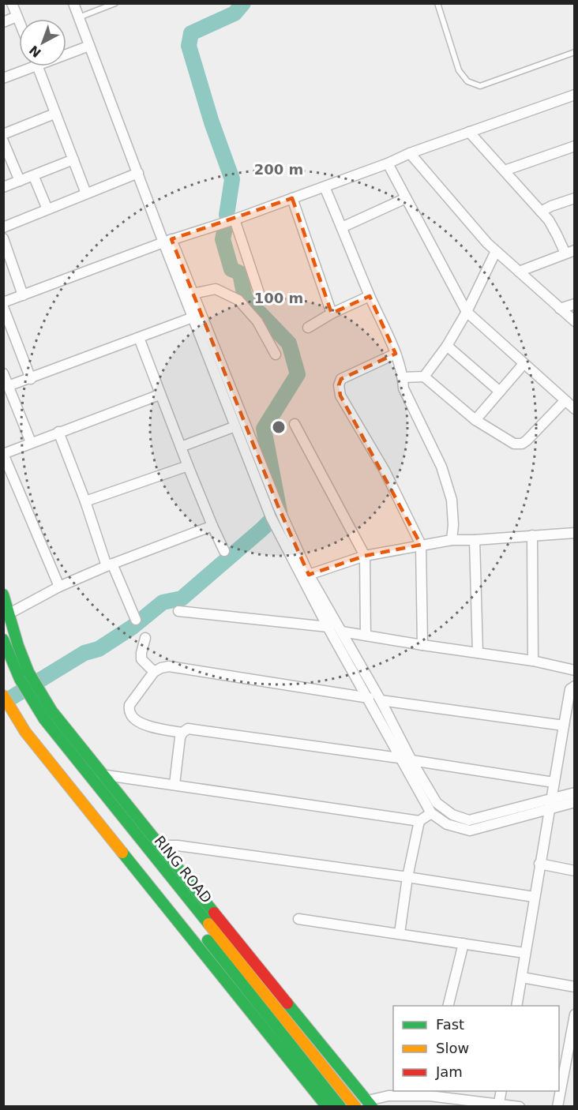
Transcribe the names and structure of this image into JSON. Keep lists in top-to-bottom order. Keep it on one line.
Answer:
{"streets":{"main road":["RING ROAD"]},"legend":["Fast","Slow","Jam"],"north":"bottom left","rings":["200 m","100 m"]}
